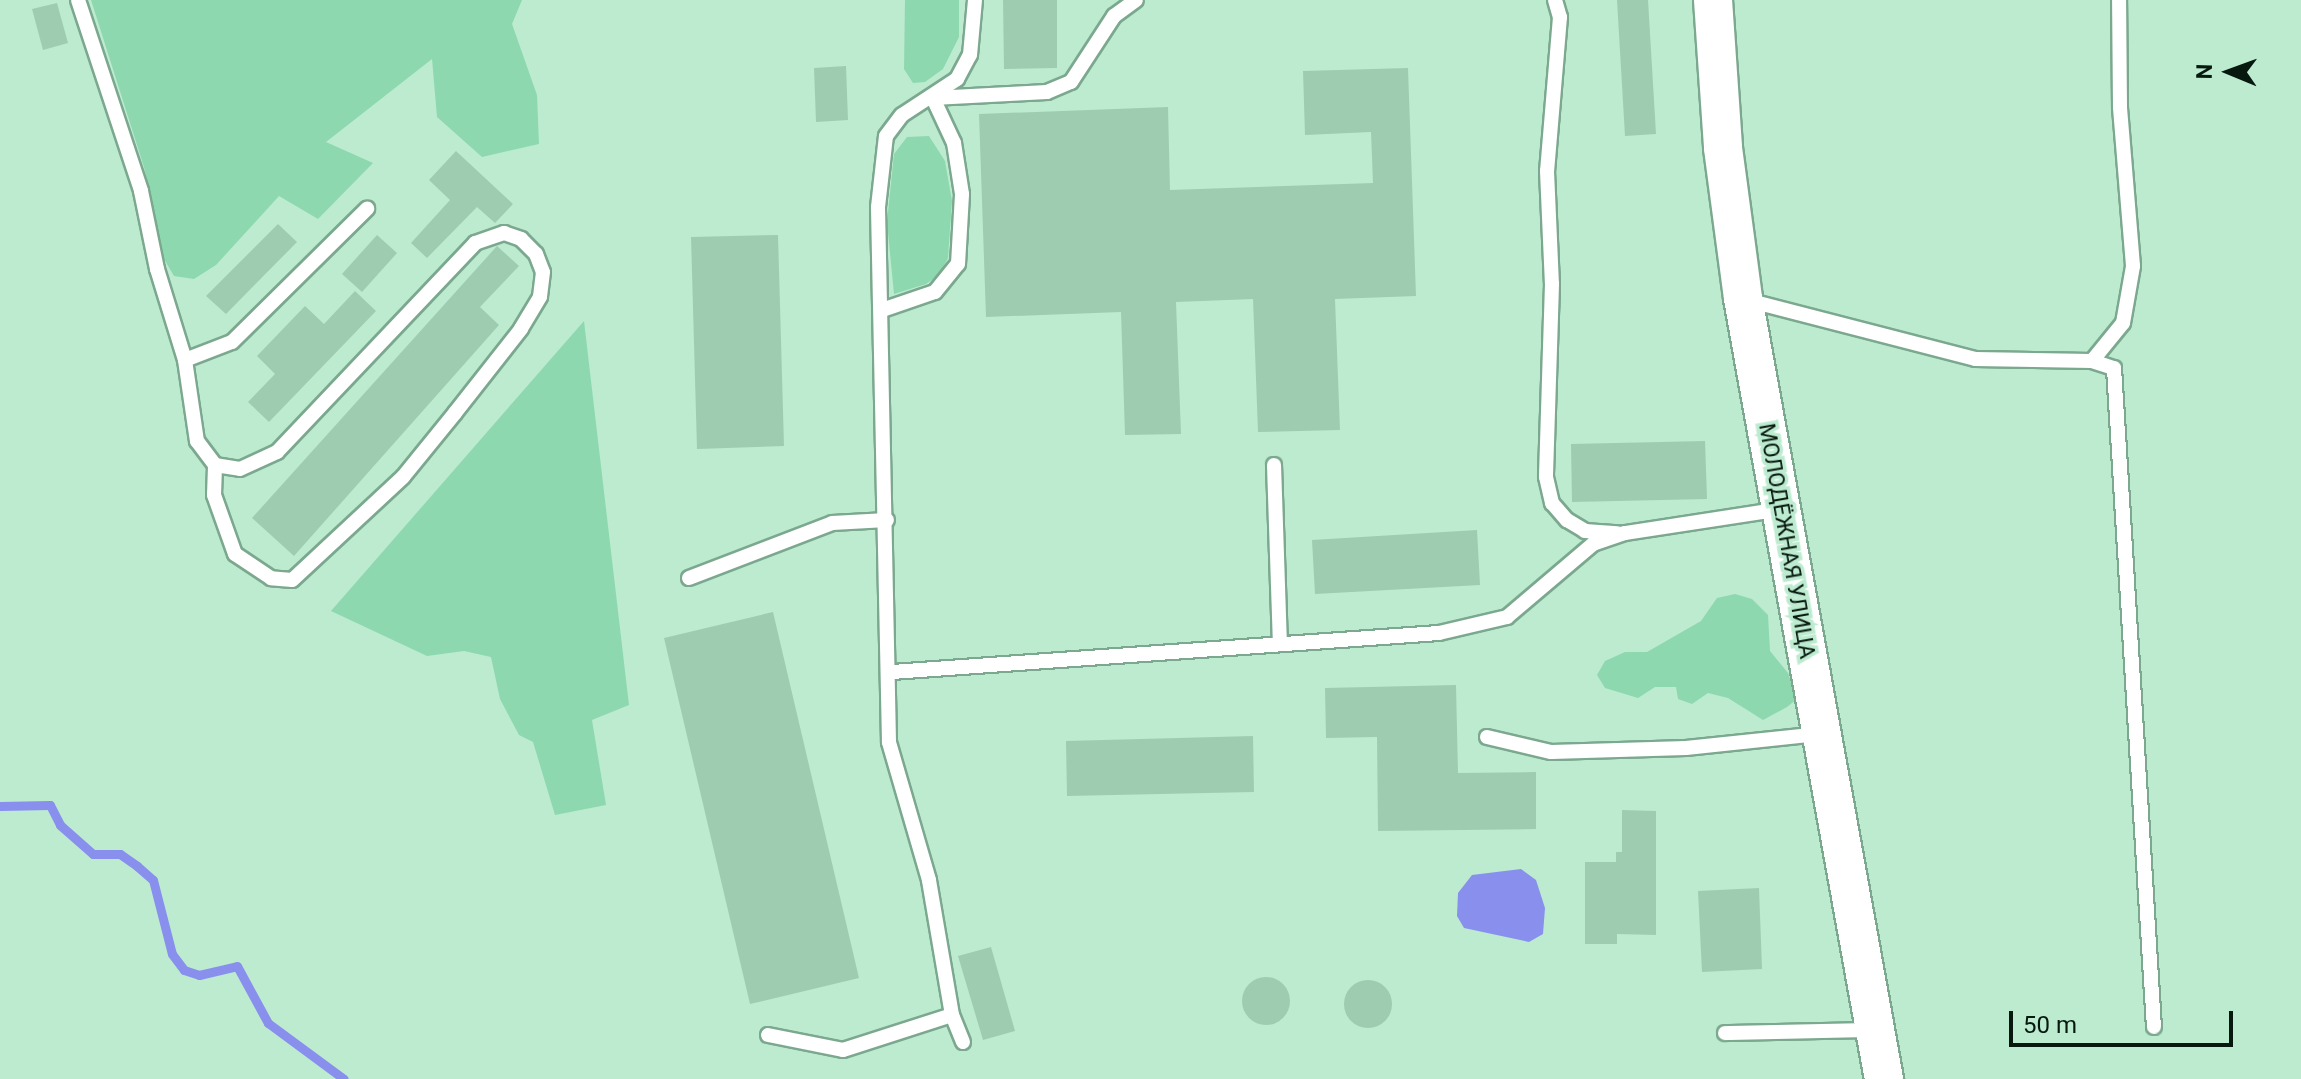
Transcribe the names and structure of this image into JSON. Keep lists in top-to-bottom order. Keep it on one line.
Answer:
{"streets":{"street":["МОЛОДЁЖНАЯ УЛИЦА"]},"scale_bar":"50 m","north":"left"}
